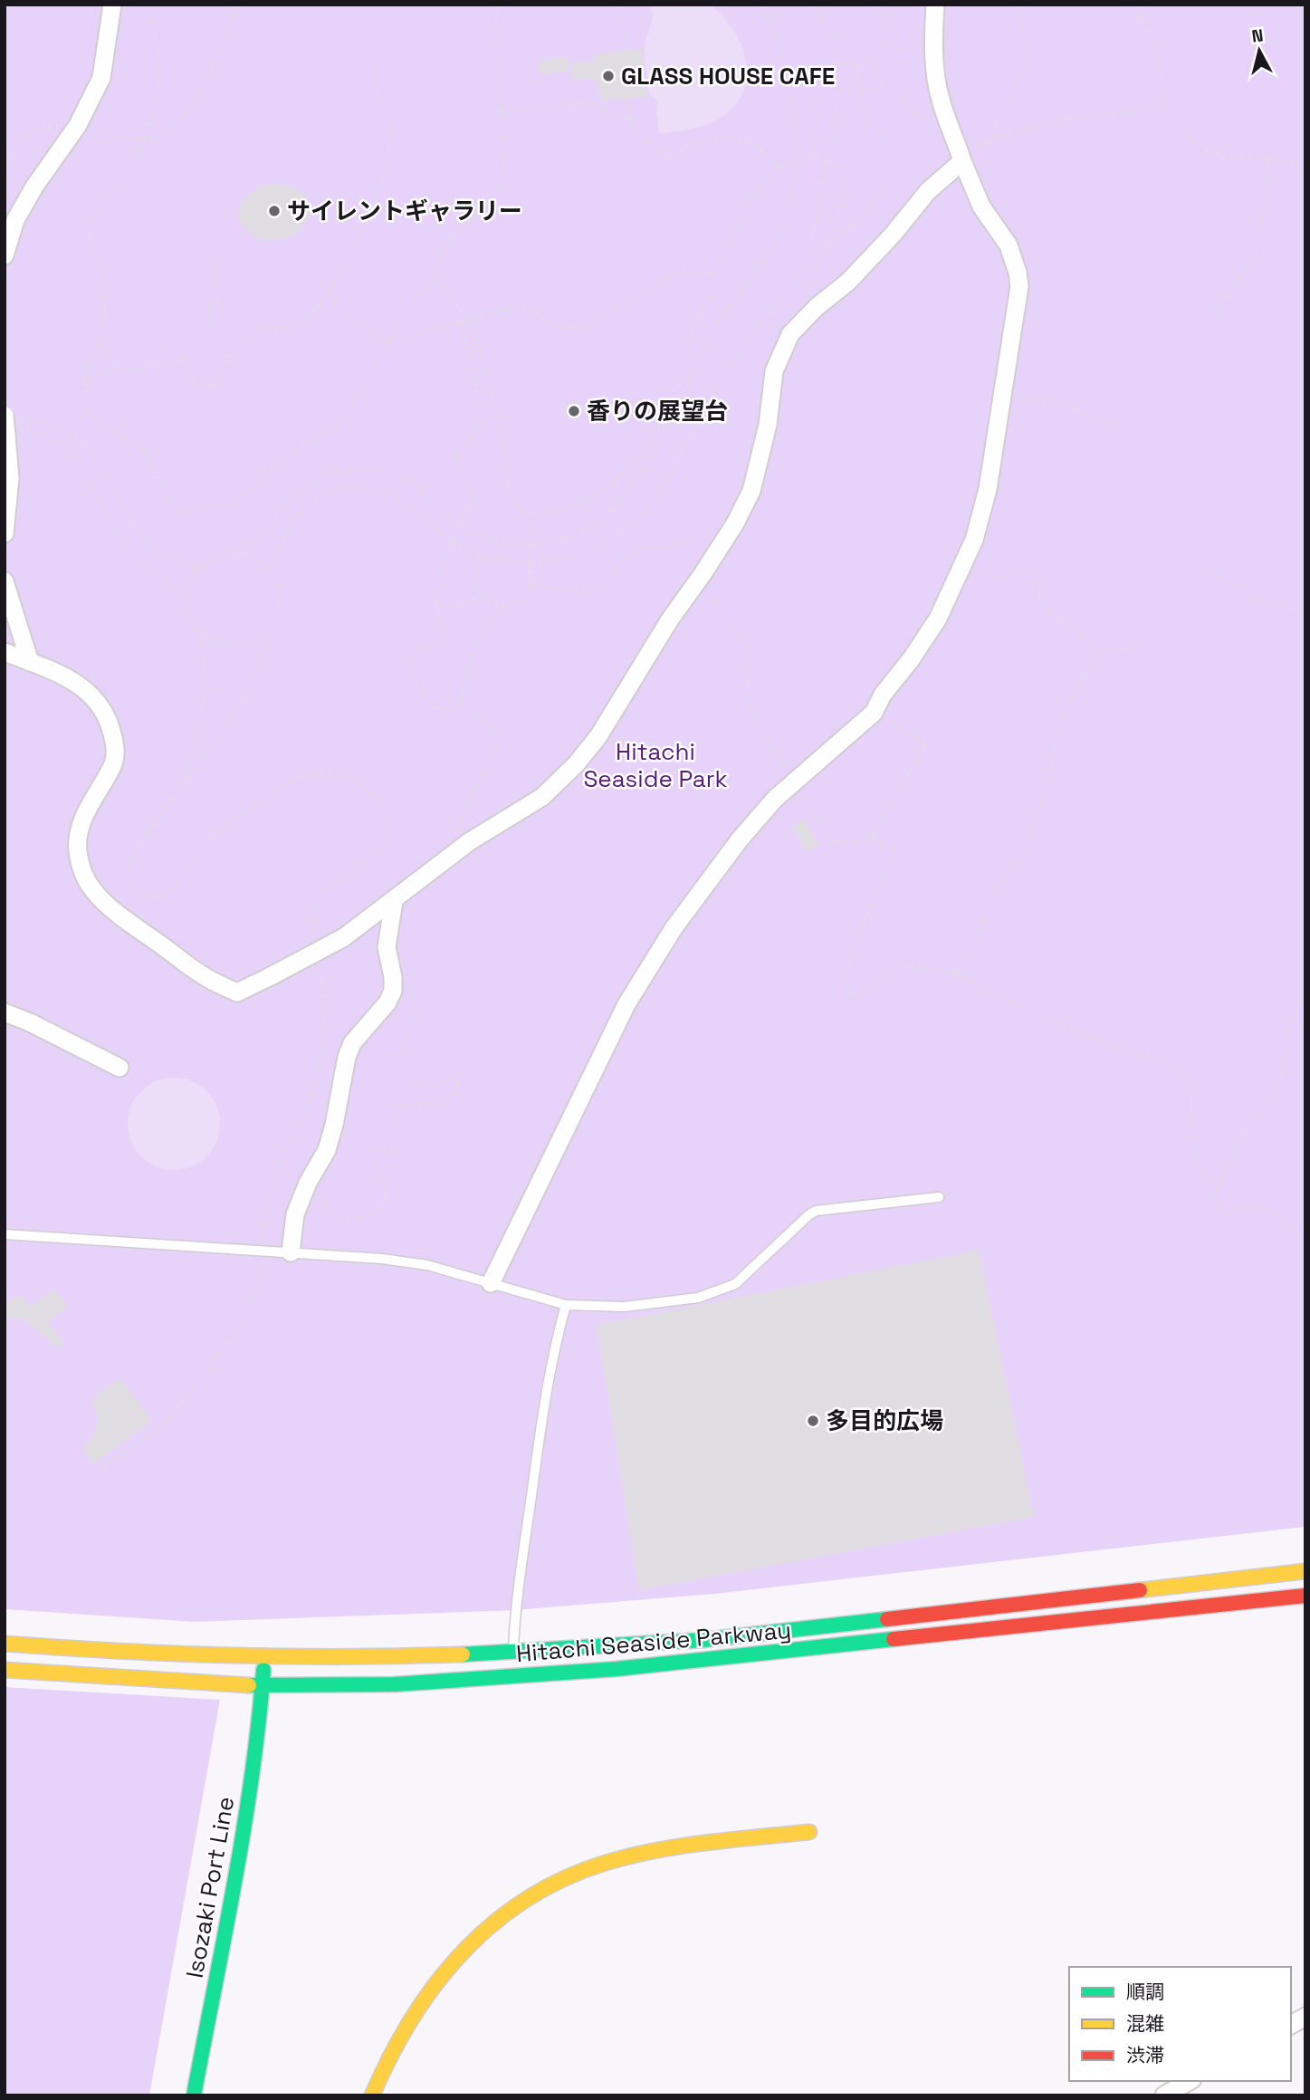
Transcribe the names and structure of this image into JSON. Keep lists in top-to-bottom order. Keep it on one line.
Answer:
{"streets":{"main road":["Hitachi Seaside Parkway","Isozaki Port Line"]},"crossings":[["Hitachi Seaside Parkway","Isozaki Port Line"]],"parks":["Hitachi Seaside Park"],"places":["GLASS HOUSE CAFE","サイレントギャラリー","香りの展望台","多目的広場"],"legend":["順調","混雑","渋滞"],"north":"top"}
